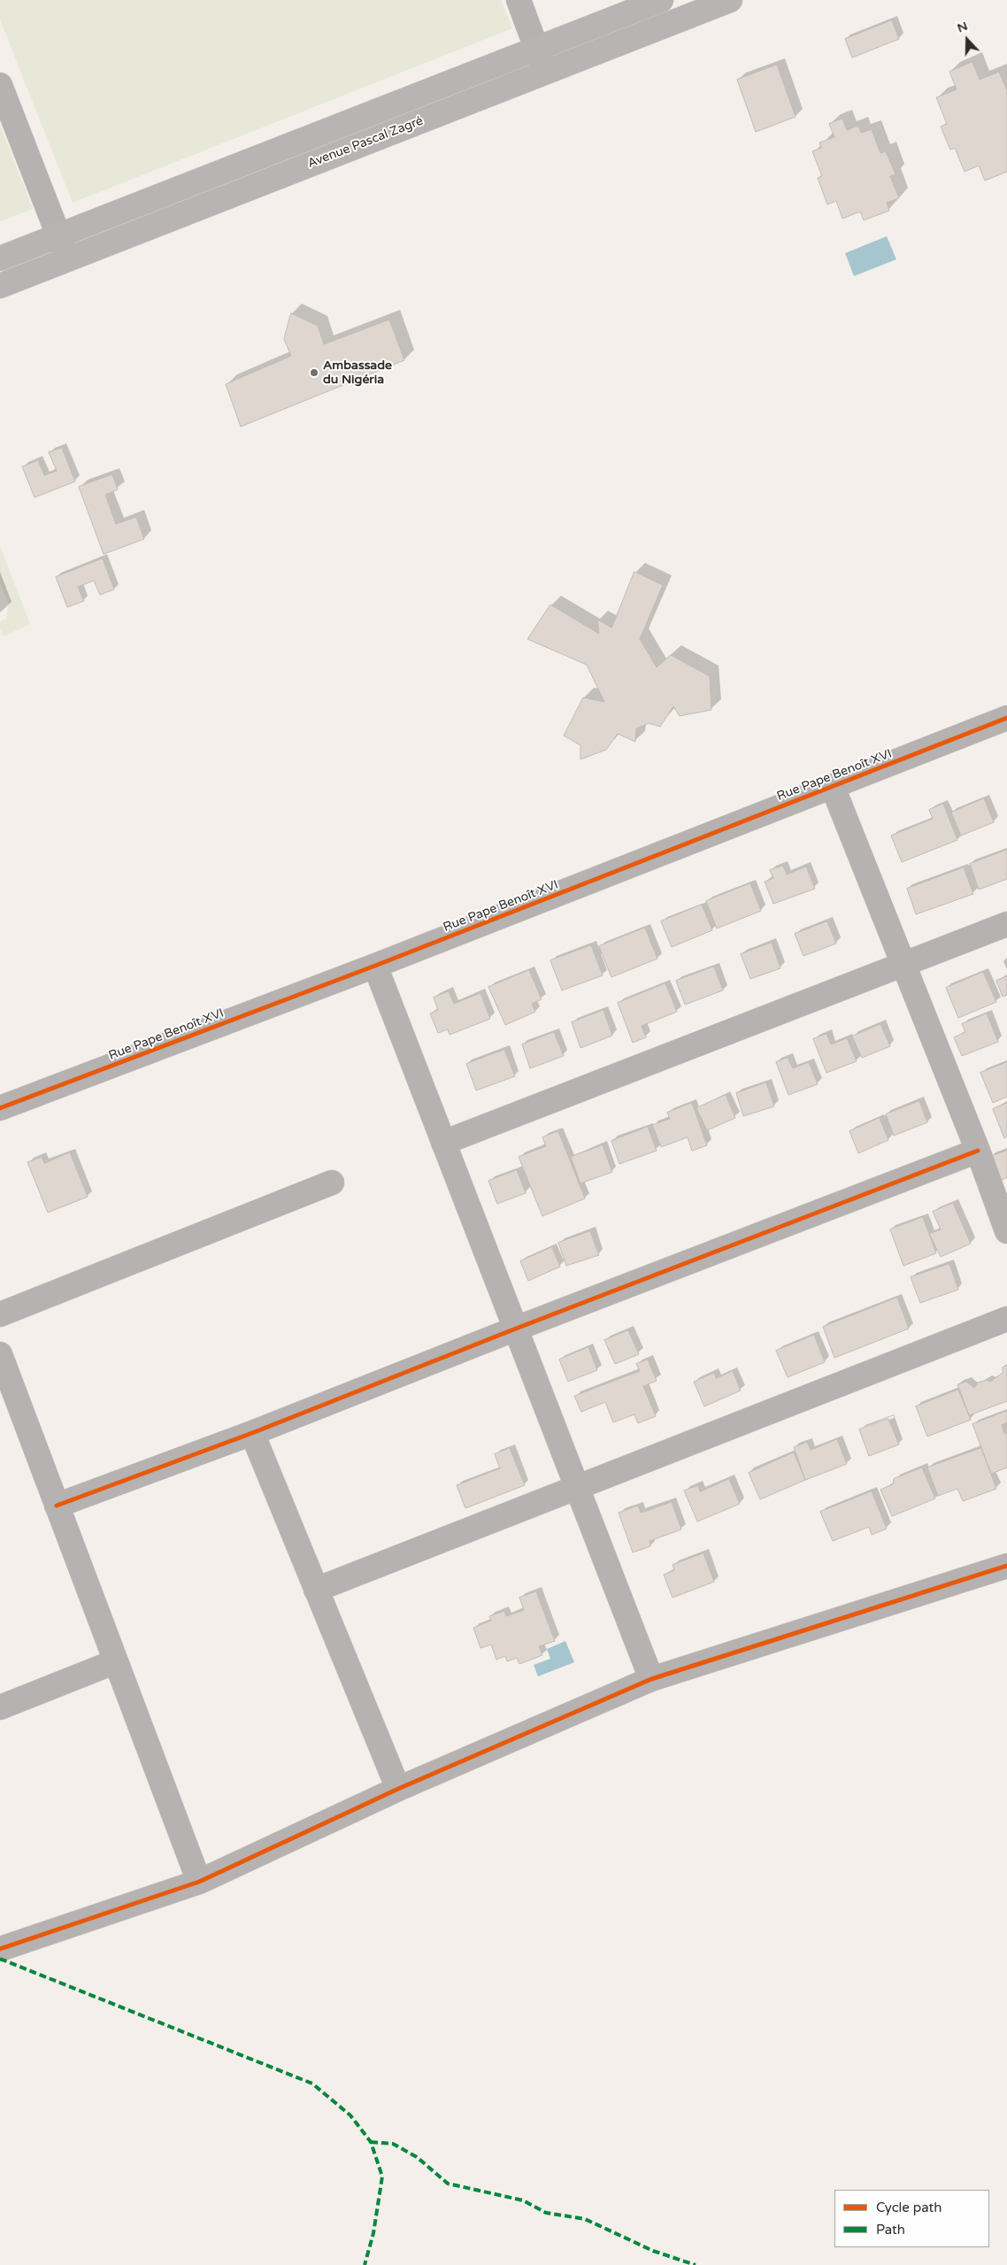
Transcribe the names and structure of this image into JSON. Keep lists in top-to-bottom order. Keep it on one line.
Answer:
{"streets":{"main road":["Avenue Pascal Zagré"],"street":["Rue Pape Benoît XVI"]},"places":["Ambassade du Nigéria"],"legend":["Cycle path","Path"],"north":"top"}
